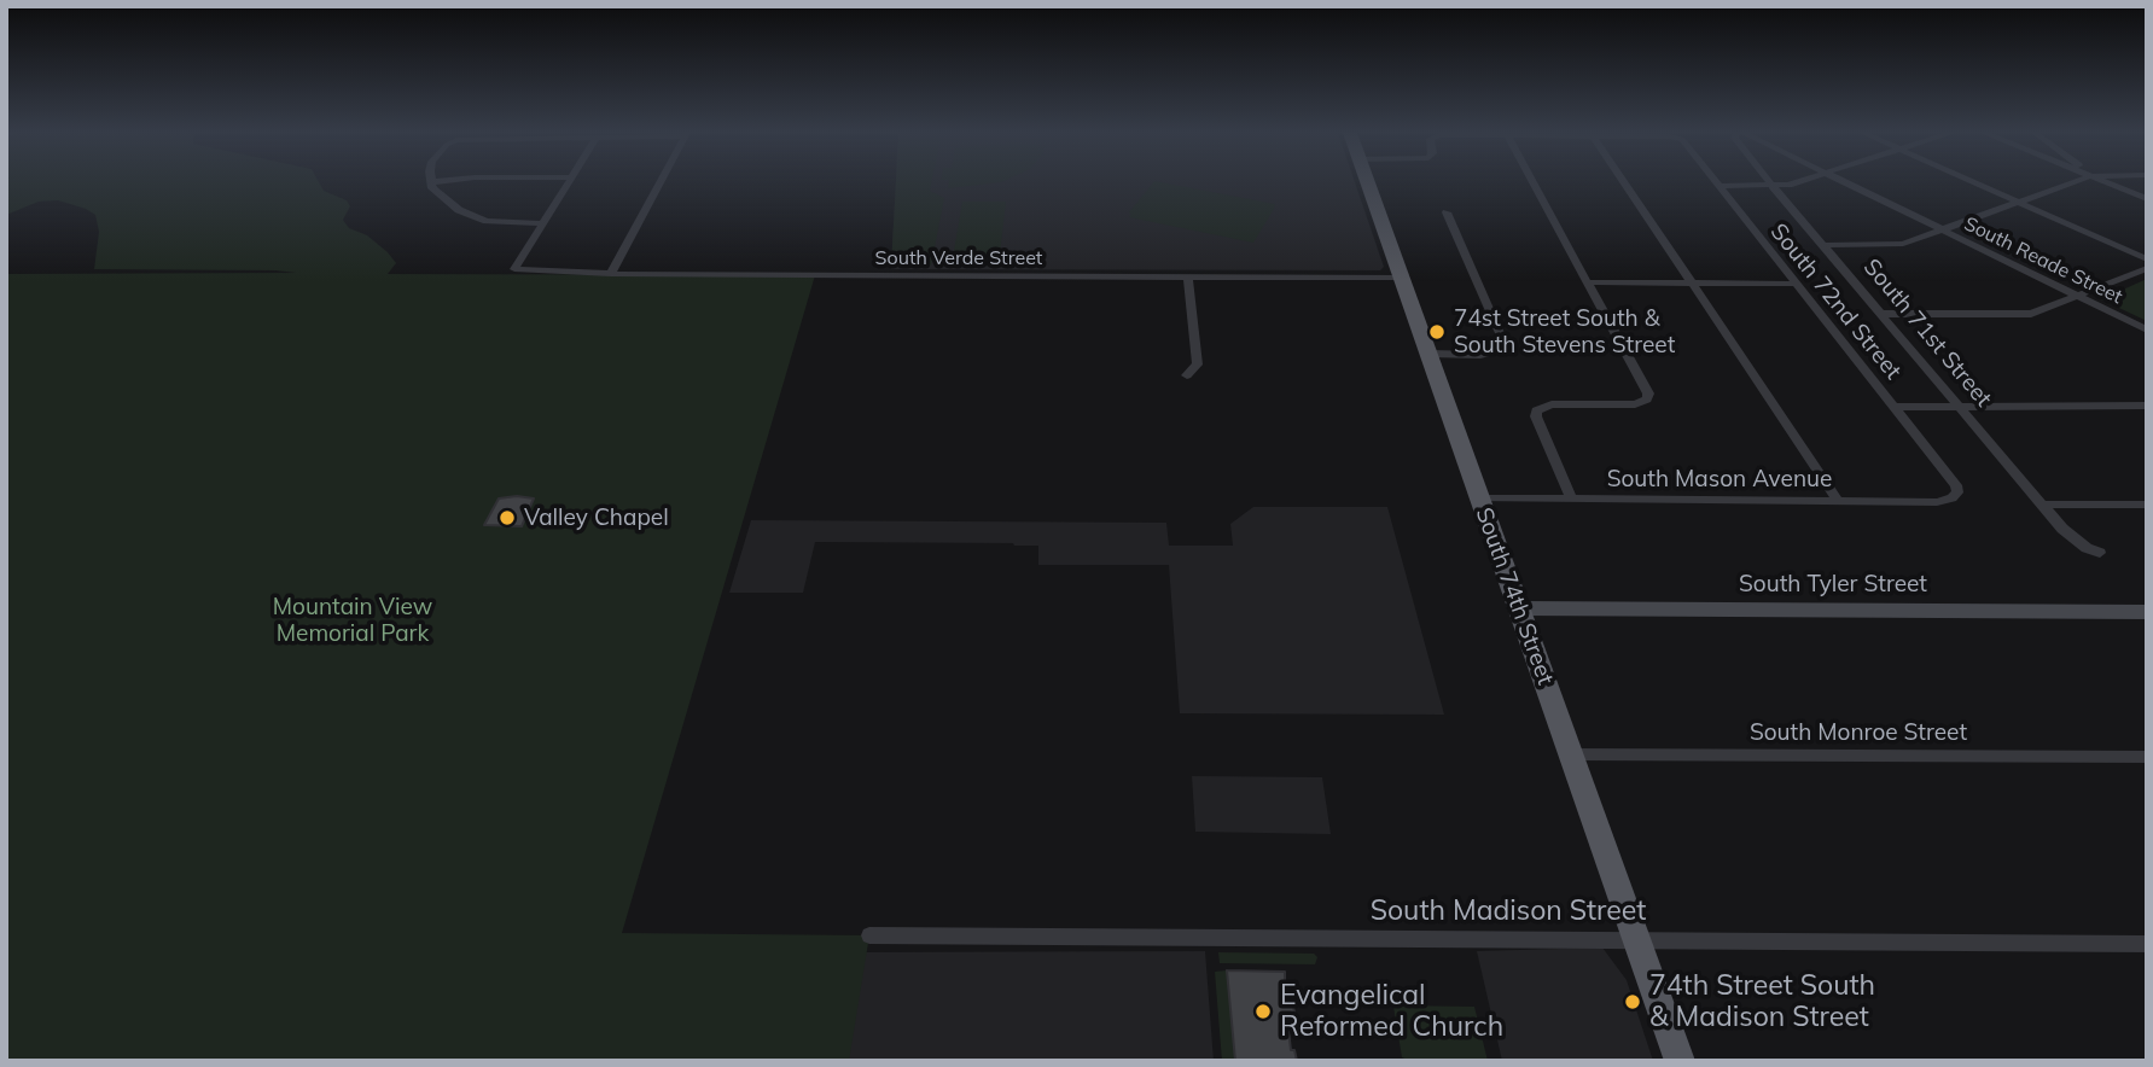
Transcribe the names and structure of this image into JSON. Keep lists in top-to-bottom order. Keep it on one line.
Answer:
{"streets":{"main road":["South 74th Street"],"street":["South Verde Street","South Reade Street","South 72nd Street","South 71st Street","South Mason Avenue","South Tyler Street","South Monroe Street","South Madison Street"]},"crossings":[["South Verde Street","South 74th Street"],["South 72nd Street","South Mason Avenue"],["South Mason Avenue","South 74th Street"],["South Tyler Street","South 74th Street"],["South 74th Street","South Monroe Street"],["South 74th Street","South Madison Street"]],"parks":["Mountain View Memorial Park"],"places":["74st Street South & South Stevens Street","Valley Chapel","74th Street South & Madison Street","Evangelical Reformed Church"]}
